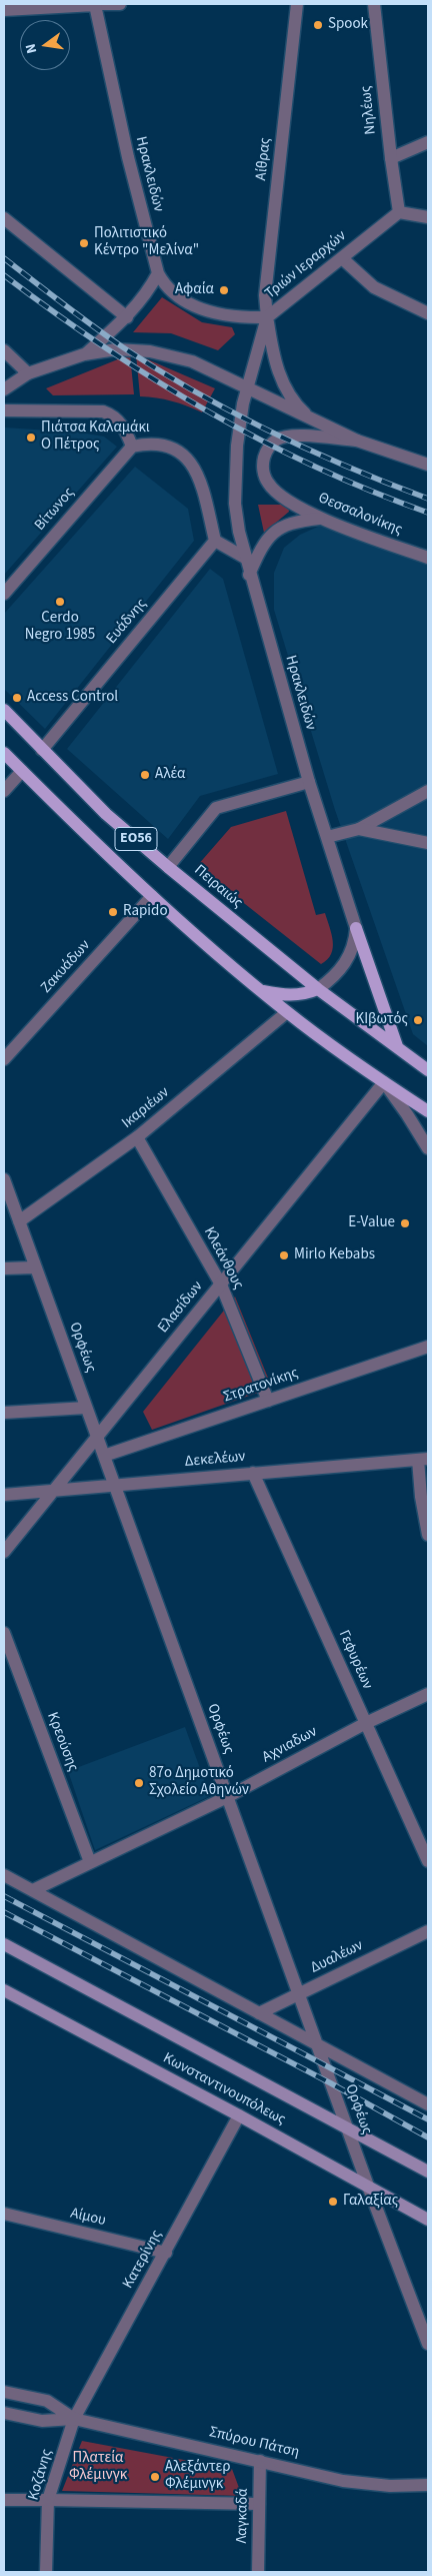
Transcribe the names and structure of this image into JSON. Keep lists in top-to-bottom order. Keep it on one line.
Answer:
{"streets":{"main road":["ΕΟ56","Πειραιώς","Κωνσταντινουπόλεως"],"street":["Νηλέως","Αίθρας","Ηρακλειδών","Τριών Ιεραρχών","Βίτωνος","Θεσσαλονίκης","Ευάδνης","Ζακυάδων","Ικαριέων","Κλεάνθους","Ελασίδων","Ορφέως","Στρατονίκης","Δεκελέων","Γεφυρέων","Κρεούσης","Αχνιαδων","Δυαλέων","Αίμου","Κατερίνης","Σπύρου Πάτση","Κοζάνης","Λαγκαδά"]},"crossings":[["Νηλέως","Τριών Ιεραρχών"],["Αίθρας","Τριών Ιεραρχών"],["Ηρακλειδών","Τριών Ιεραρχών"],["Ηρακλειδών","Θεσσαλονίκης"],["Ηρακλειδών","Πειραιώς"],["Τριών Ιεραρχών","Θεσσαλονίκης"],["Ευάδνης","Πειραιώς"],["ΕΟ56","Ζακυάδων"],["ΕΟ56","Ικαριέων"],["ΕΟ56","Ελασίδων"],["Ικαριέων","Κλεάνθους"],["Ικαριέων","Ορφέως"],["Κλεάνθους","Ελασίδων"],["Κλεάνθους","Στρατονίκης"],["Ελασίδων","Ορφέως"],["Ελασίδων","Δεκελέων"],["Ορφέως","Στρατονίκης"],["Ορφέως","Δεκελέων"],["Ορφέως","Αχνιαδων"],["Ορφέως","Δυαλέων"],["Ορφέως","Κωνσταντινουπόλεως"],["Δεκελέων","Γεφυρέων"],["Γεφυρέων","Αχνιαδων"],["Κρεούσης","Αχνιαδων"],["Κωνσταντινουπόλεως","Κατερίνης"],["Αίμου","Κατερίνης"],["Κατερίνης","Σπύρου Πάτση"],["Κατερίνης","Κοζάνης"],["Σπύρου Πάτση","Κοζάνης"],["Σπύρου Πάτση","Λαγκαδά"]],"parks":["Πλατεία Φλέμινγκ"],"places":["Spook","Πολιτιστικό Κέντρο \"Μελίνα\"","Αφαία","Πιάτσα Καλαμάκι Ο Πέτρος","Cerdo Negro 1985","Access Control","Αλέα","Rapido","ΚΙβωτός","E-Value","Mirlo Kebabs","87ο Δημοτικό Σχολείο Αθηνών","Γαλαξίας","Αλεξάντερ Φλέμινγκ"],"north":"left"}
